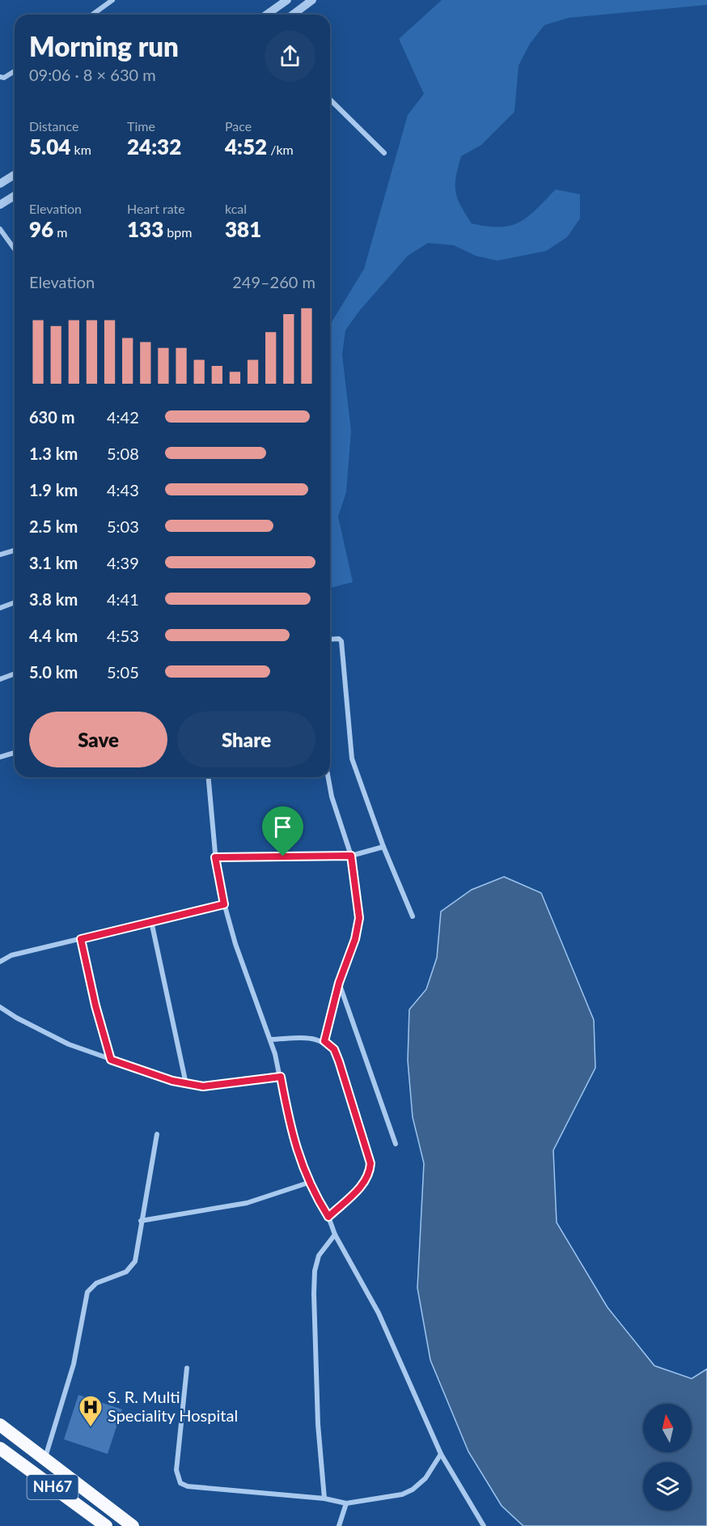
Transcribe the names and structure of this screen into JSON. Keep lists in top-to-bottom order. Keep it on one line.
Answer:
{"streets":{"highway":["NH67"]},"places":{"hospital":["S. R. Multi Speciality Hospital"]},"north":"top","page":{"heading":["Morning run","09:06 · 8 × 630 m"],"stats":[["Distance","5.04 km"],["Time","24:32"],["Pace","4:52 /km"],["Elevation","96 m"],["Heart rate","133 bpm"],["kcal","381"]],"chart":["Elevation","249–260 m"],"list":[{"name":"630 m","note":"4:42"},{"name":"1.3 km","note":"5:08"},{"name":"1.9 km","note":"4:43"},{"name":"2.5 km","note":"5:03"},{"name":"3.1 km","note":"4:39"},{"name":"3.8 km","note":"4:41"},{"name":"4.4 km","note":"4:53"},{"name":"5.0 km","note":"5:05"}],"buttons":["Save","Share"]}}
